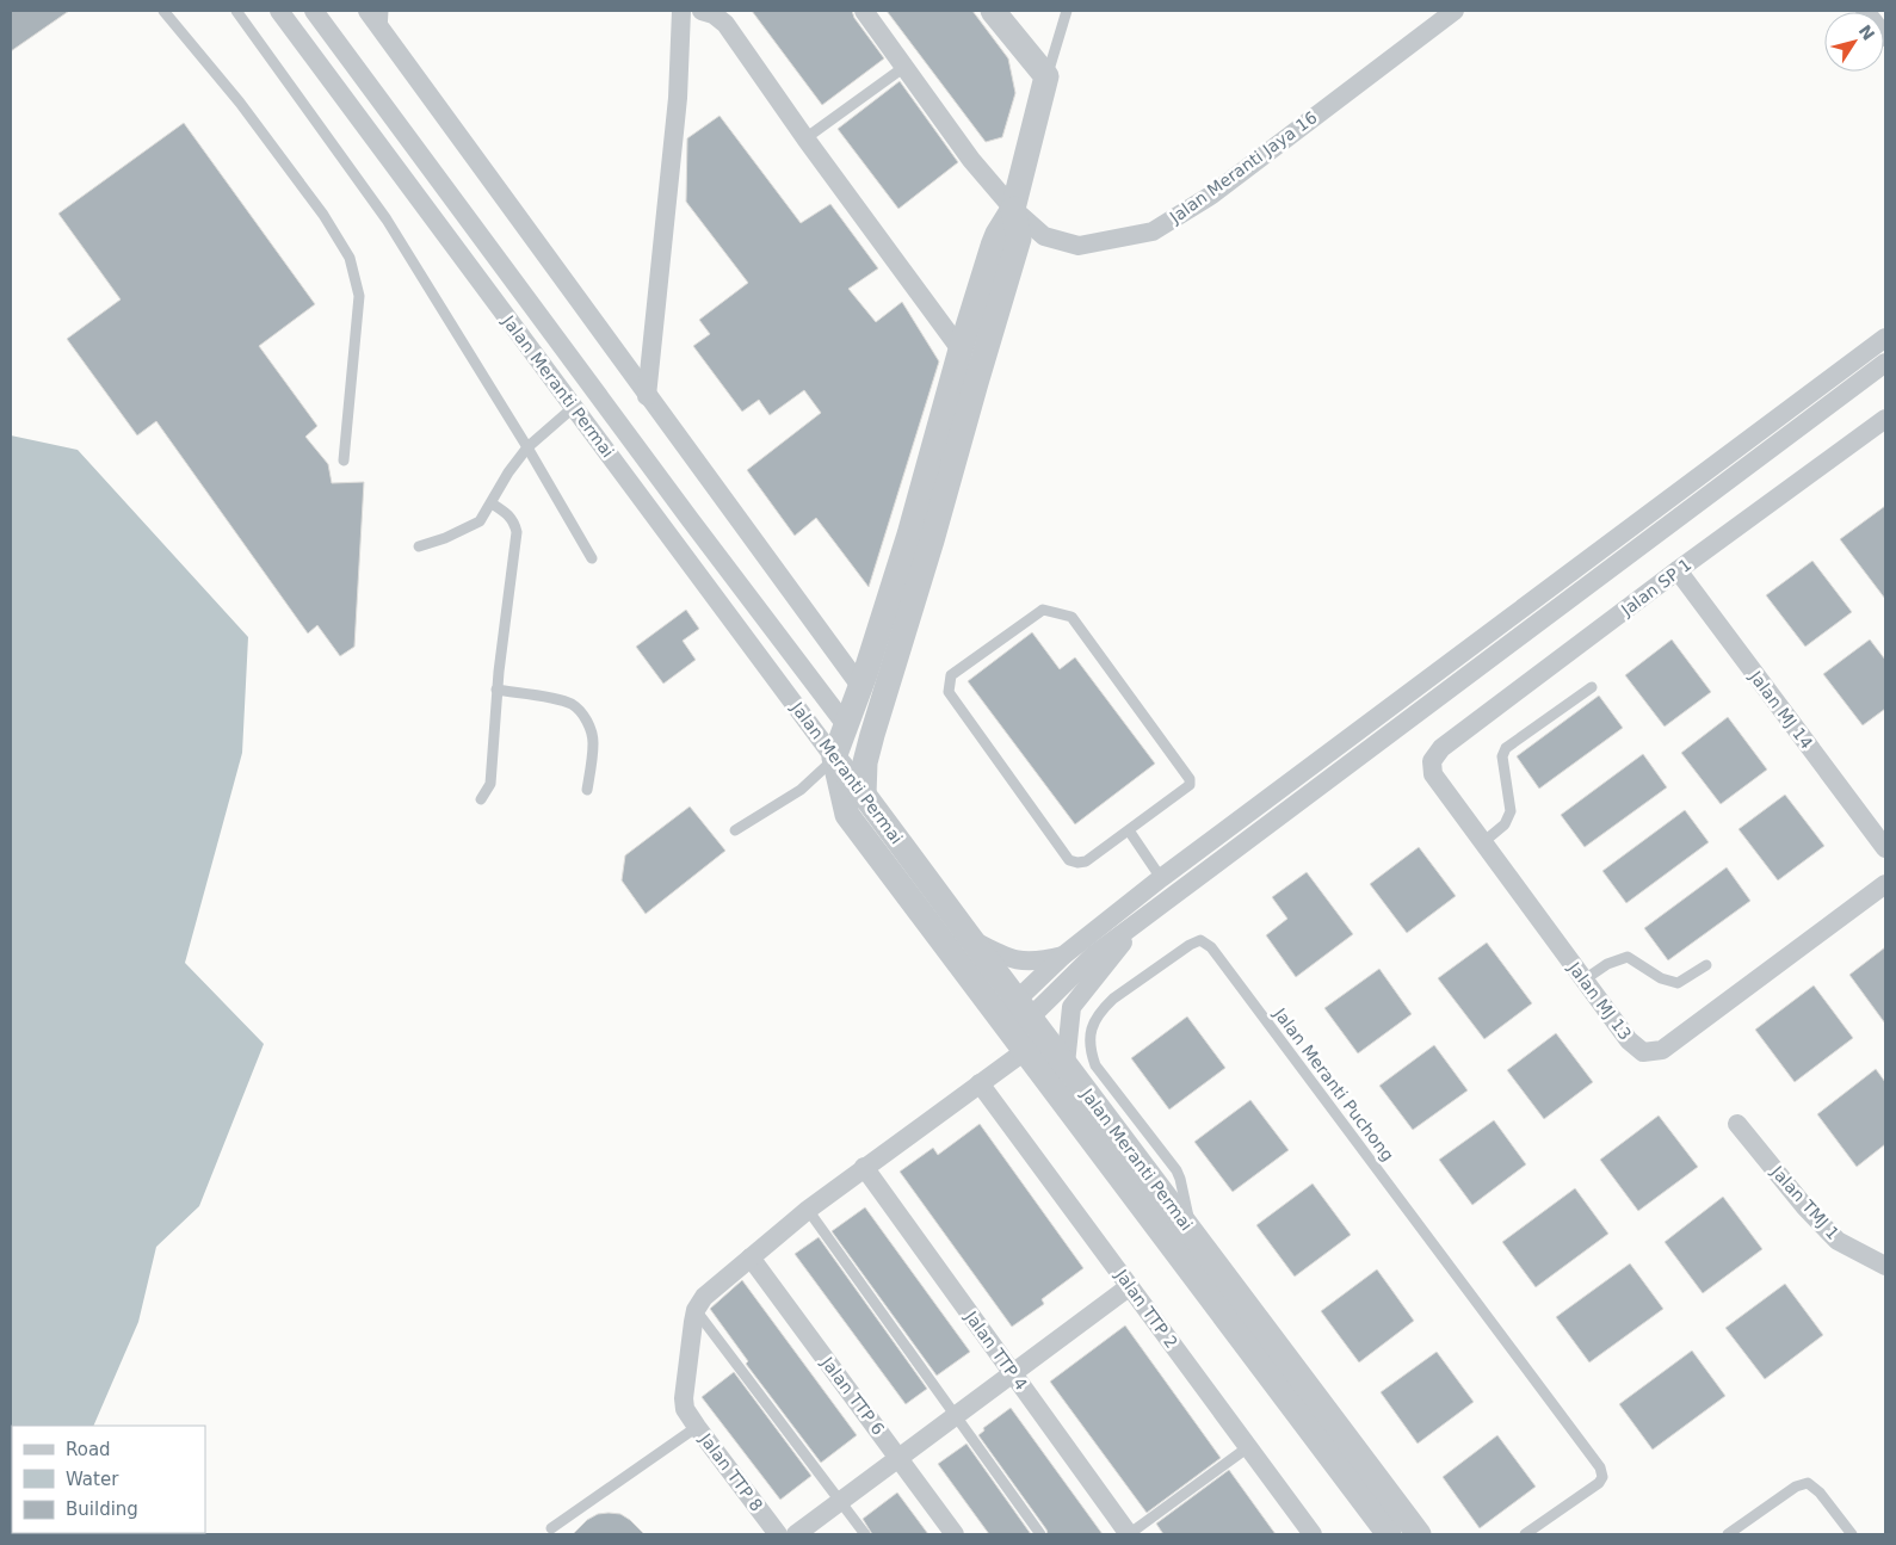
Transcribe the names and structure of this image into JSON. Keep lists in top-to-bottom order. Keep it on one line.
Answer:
{"streets":{"street":["Jalan Meranti Jaya 16","Jalan Meranti Permai","Jalan SP 1","Jalan MJ 14","Jalan MJ 13","Jalan TMJ 1","Jalan TTP 2","Jalan TTP 4","Jalan TTP 6","Jalan TTP 8"],"lane":["Jalan Meranti Puchong"]},"crossings":[["Jalan Meranti Permai","Jalan Meranti Puchong"],["Jalan SP 1","Jalan MJ 14"],["Jalan SP 1","Jalan MJ 13"]],"legend":["Road","Water","Building"],"north":"top right"}
